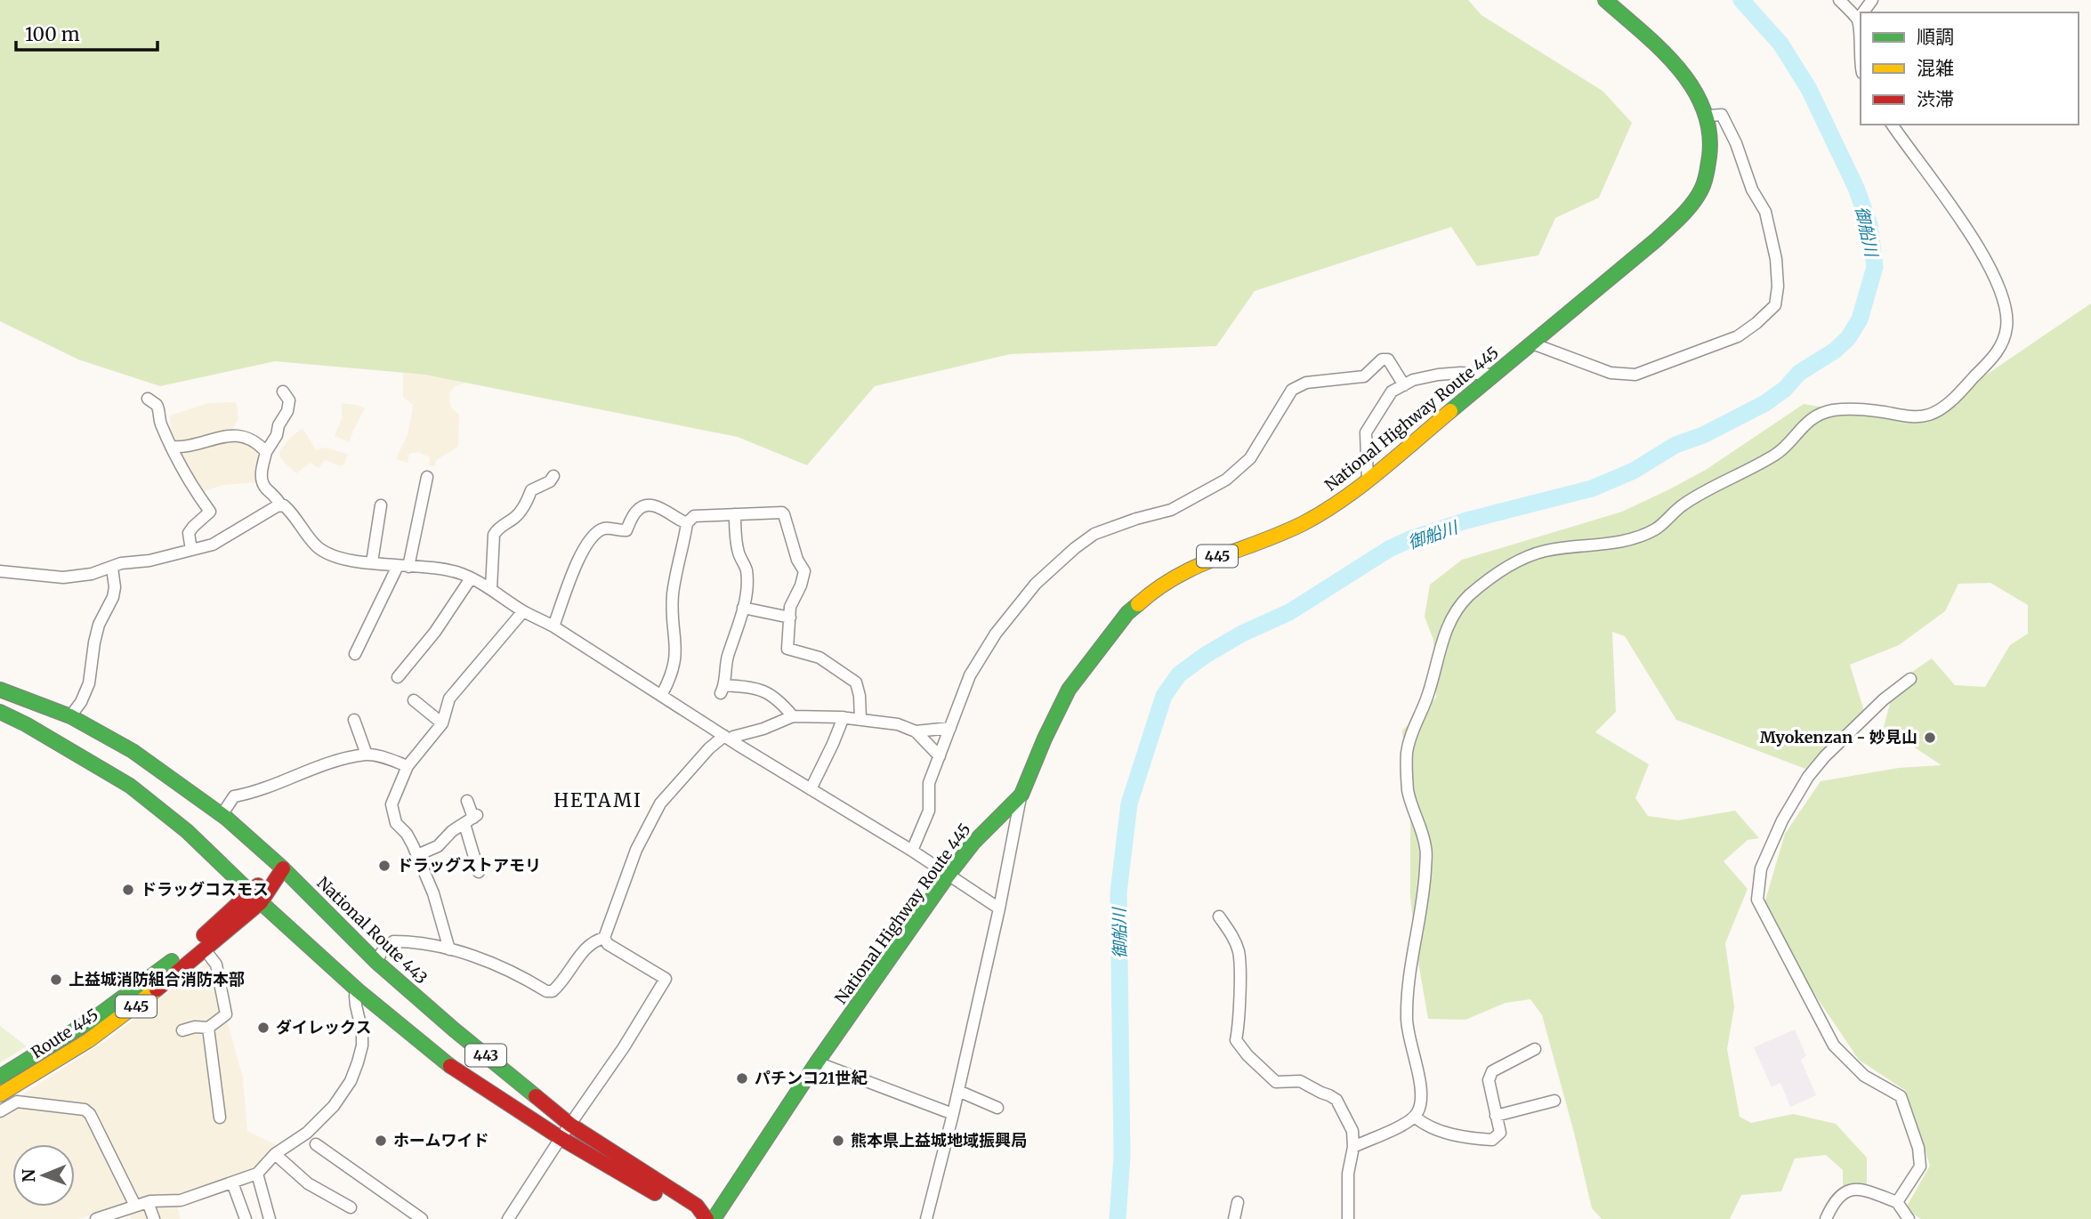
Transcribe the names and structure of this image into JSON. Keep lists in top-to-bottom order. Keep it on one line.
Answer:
{"streets":{"highway":["National Highway Route 445","445","National Route 443","Route 445","443"]},"crossings":[["445","National Route 443"],["445","Route 445"],["National Route 443","Route 445"]],"districts":["HETAMI"],"water":["御船川"],"places":["Myokenzan - 妙見山","ドラッグストアモリ","ドラッグコスモス","上益城消防組合消防本部","ダイレックス","パチンコ21世紀","ホームワイド","熊本県上益城地域振興局"],"legend":["順調","混雑","渋滞"],"scale_bar":"100 m","north":"left"}
